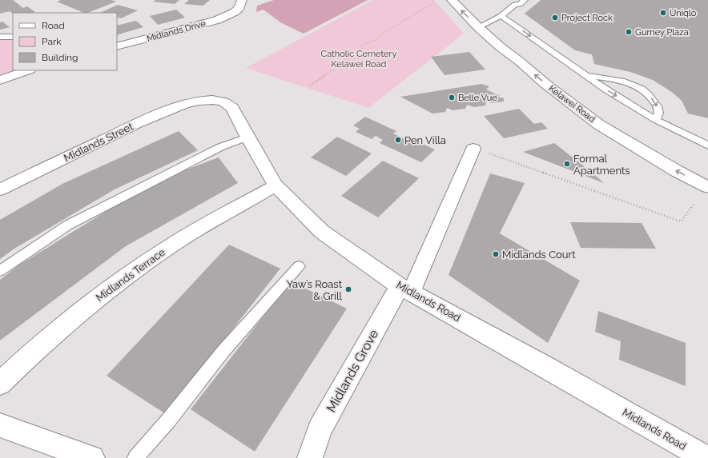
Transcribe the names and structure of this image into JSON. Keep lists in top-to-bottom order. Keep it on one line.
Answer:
{"streets":{"street":["Midlands Drive","Kelawei Road","Midlands Street","Midlands Terrace","Midlands Road","Midlands Grove"]},"crossings":[["Midlands Street","Midlands Road"],["Midlands Terrace","Midlands Road"],["Midlands Road","Midlands Grove"]],"one_way":["Kelawei Road"],"parks":["Catholic Cemetery Kelawei Road"],"places":["Uniqlo","Project Rock","Gurney Plaza","Belle Vue","Pen Villa","Formal Apartments","Midlands Court","Yaw’s Roast & Grill"],"legend":["Road","Park","Building"]}
